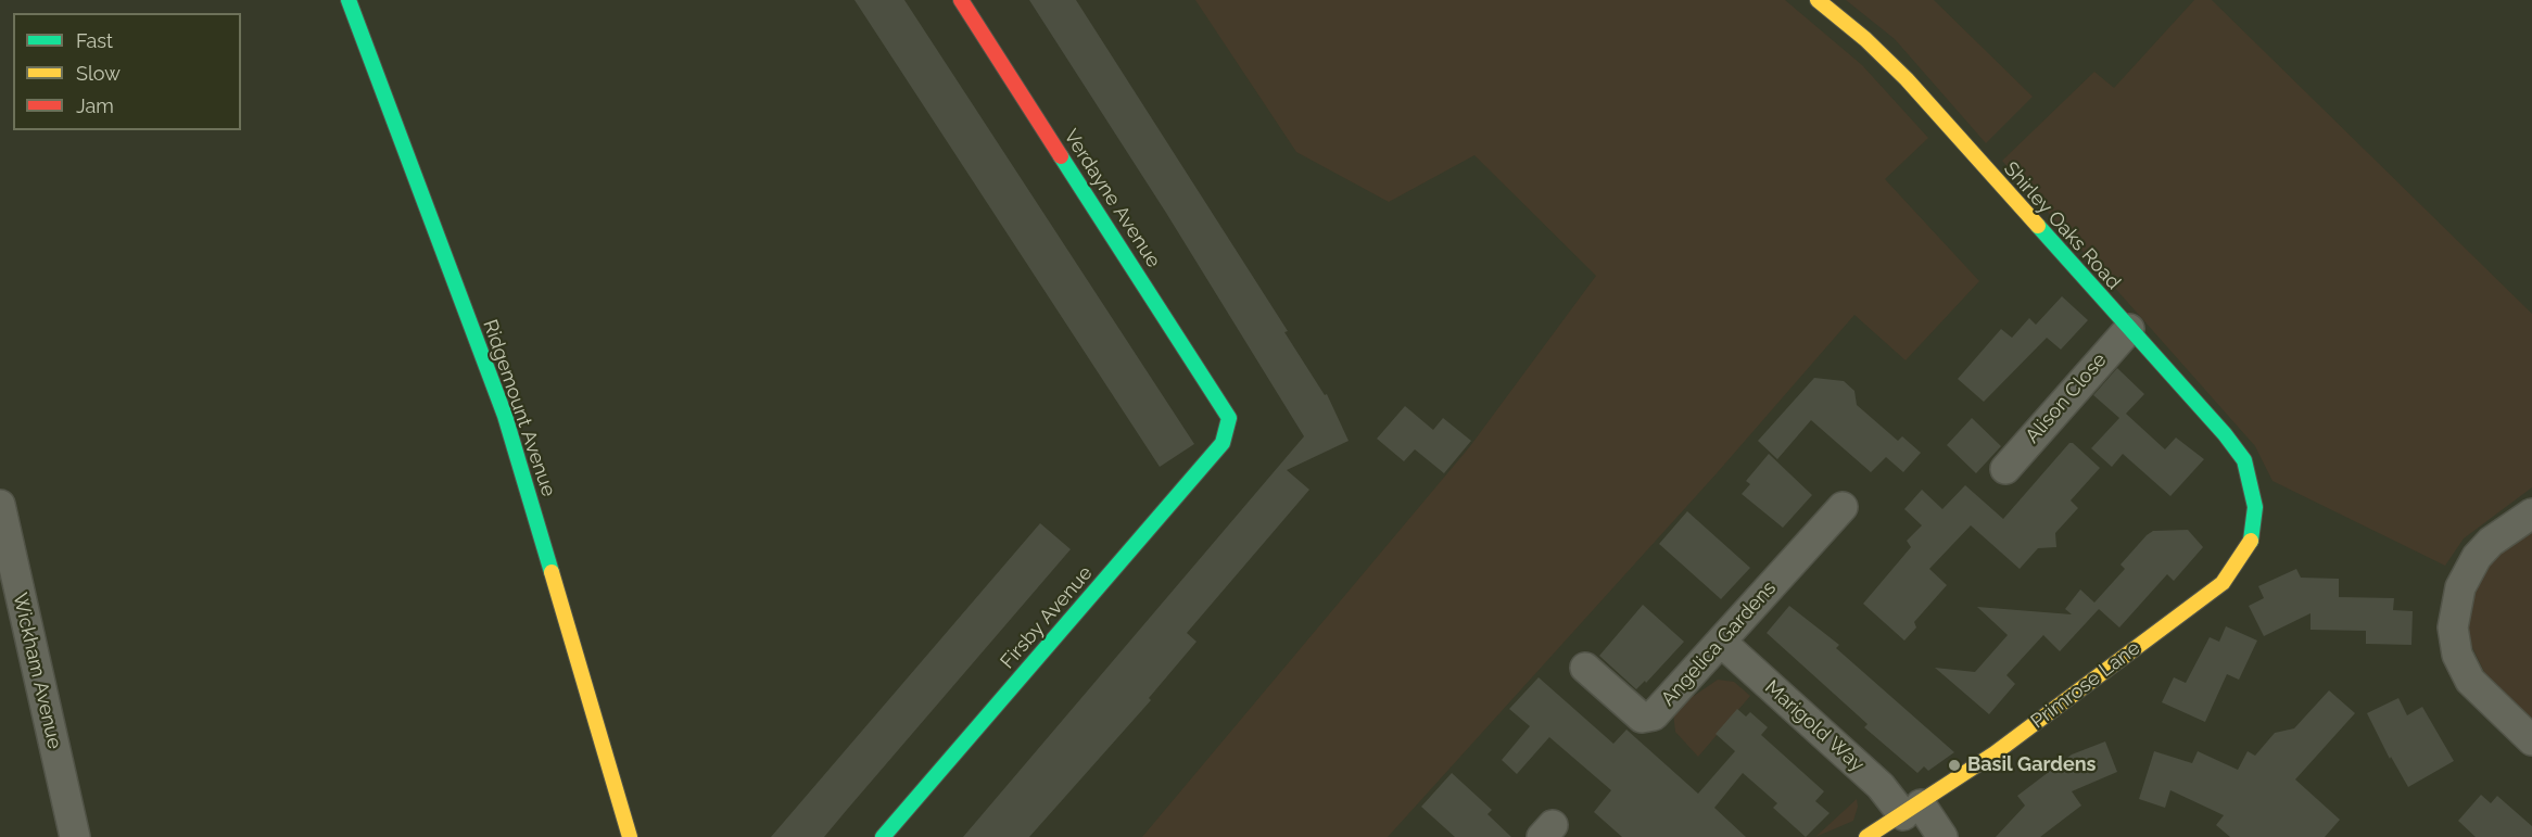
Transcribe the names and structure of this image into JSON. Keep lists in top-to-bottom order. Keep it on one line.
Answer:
{"streets":{"street":["Verdayne Avenue","Shirley Oaks Road","Alison Close","Ridgemount Avenue","Firsby Avenue","Angelica Gardens","Wickham Avenue","Primrose Lane","Marigold Way"]},"crossings":[["Verdayne Avenue","Firsby Avenue"],["Shirley Oaks Road","Alison Close"],["Shirley Oaks Road","Primrose Lane"],["Angelica Gardens","Marigold Way"],["Primrose Lane","Marigold Way"]],"places":["Basil Gardens"],"legend":["Fast","Slow","Jam"]}
